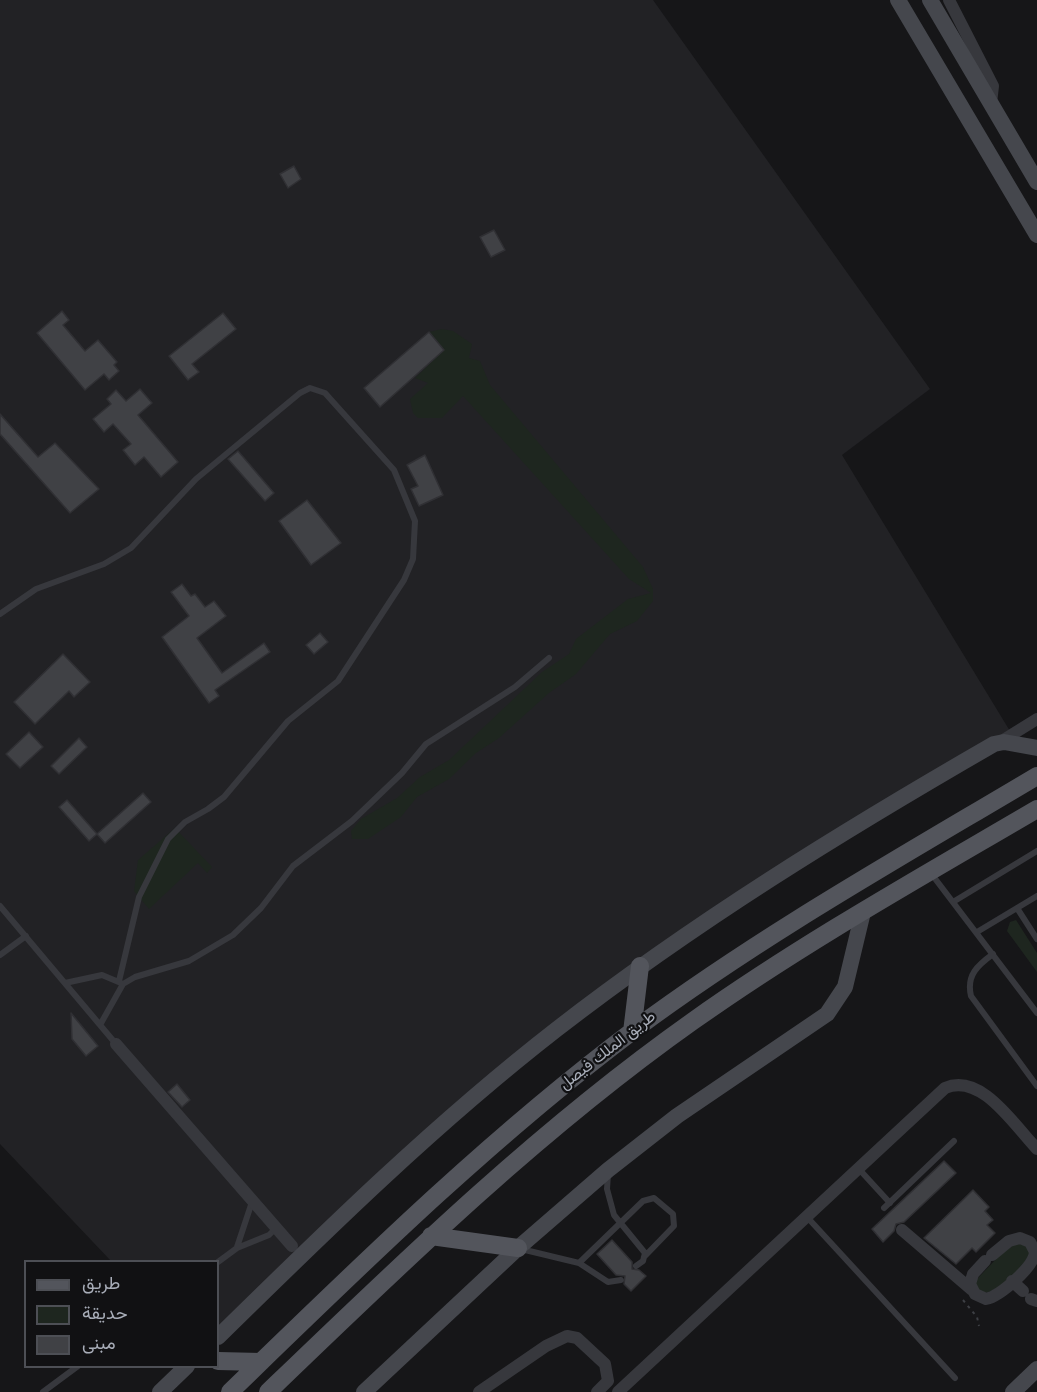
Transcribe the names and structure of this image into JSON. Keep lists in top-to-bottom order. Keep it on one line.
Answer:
{"streets":{"main road":["طريق الملك فيصل"]},"legend":["طريق","حديقة","مبنى"]}
